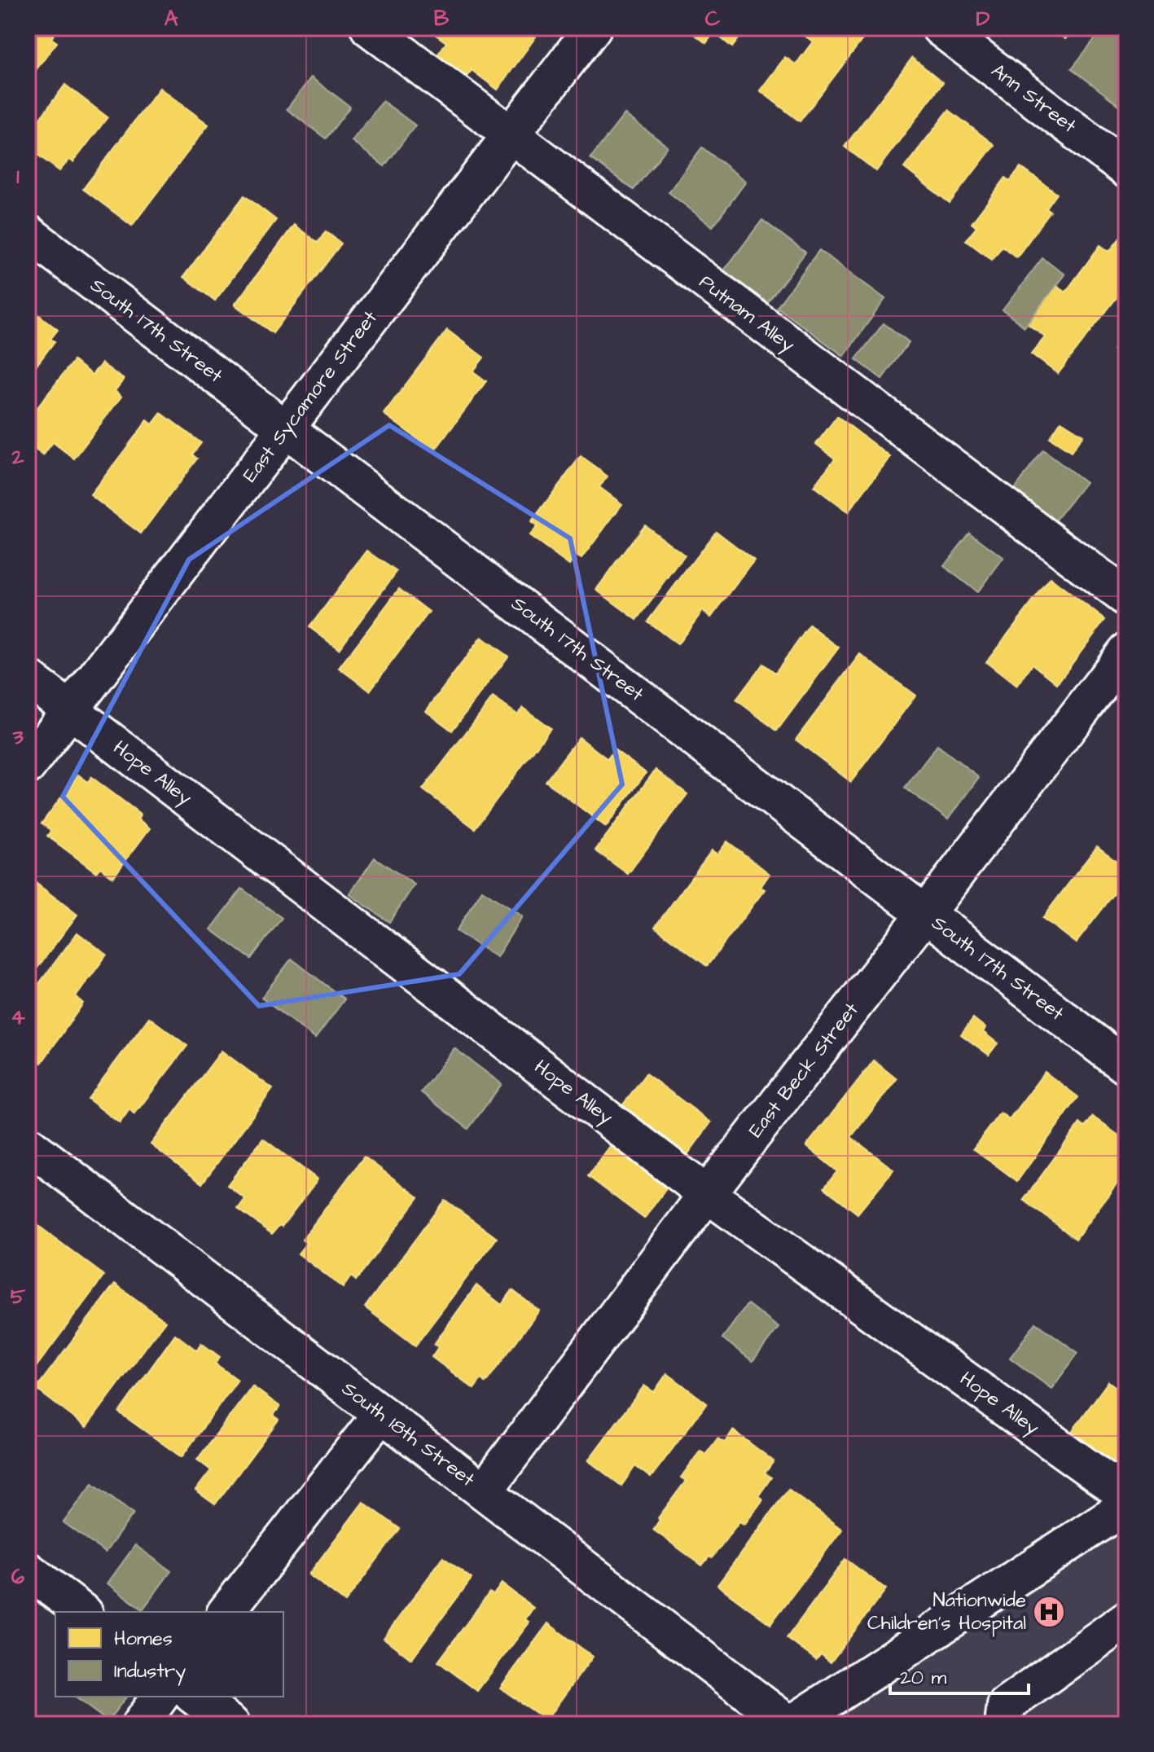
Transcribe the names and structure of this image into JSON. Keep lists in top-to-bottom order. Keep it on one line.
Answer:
{"streets":{"street":["Ann Street","Putnam Alley","South 17th Street","East Sycamore Street","Hope Alley","East Beck Street","South 18th Street"]},"crossings":[["Putnam Alley","East Sycamore Street"],["South 17th Street","East Sycamore Street"],["South 17th Street","East Beck Street"],["East Sycamore Street","Hope Alley"],["Hope Alley","East Beck Street"],["East Beck Street","South 18th Street"]],"places":{"hospital":["Nationwide Children's Hospital"]},"legend":["Homes","Industry"],"scale_bar":"20 m","grid":{"columns":["A","B","C","D"],"rows":["1","2","3","4","5","6"]}}
